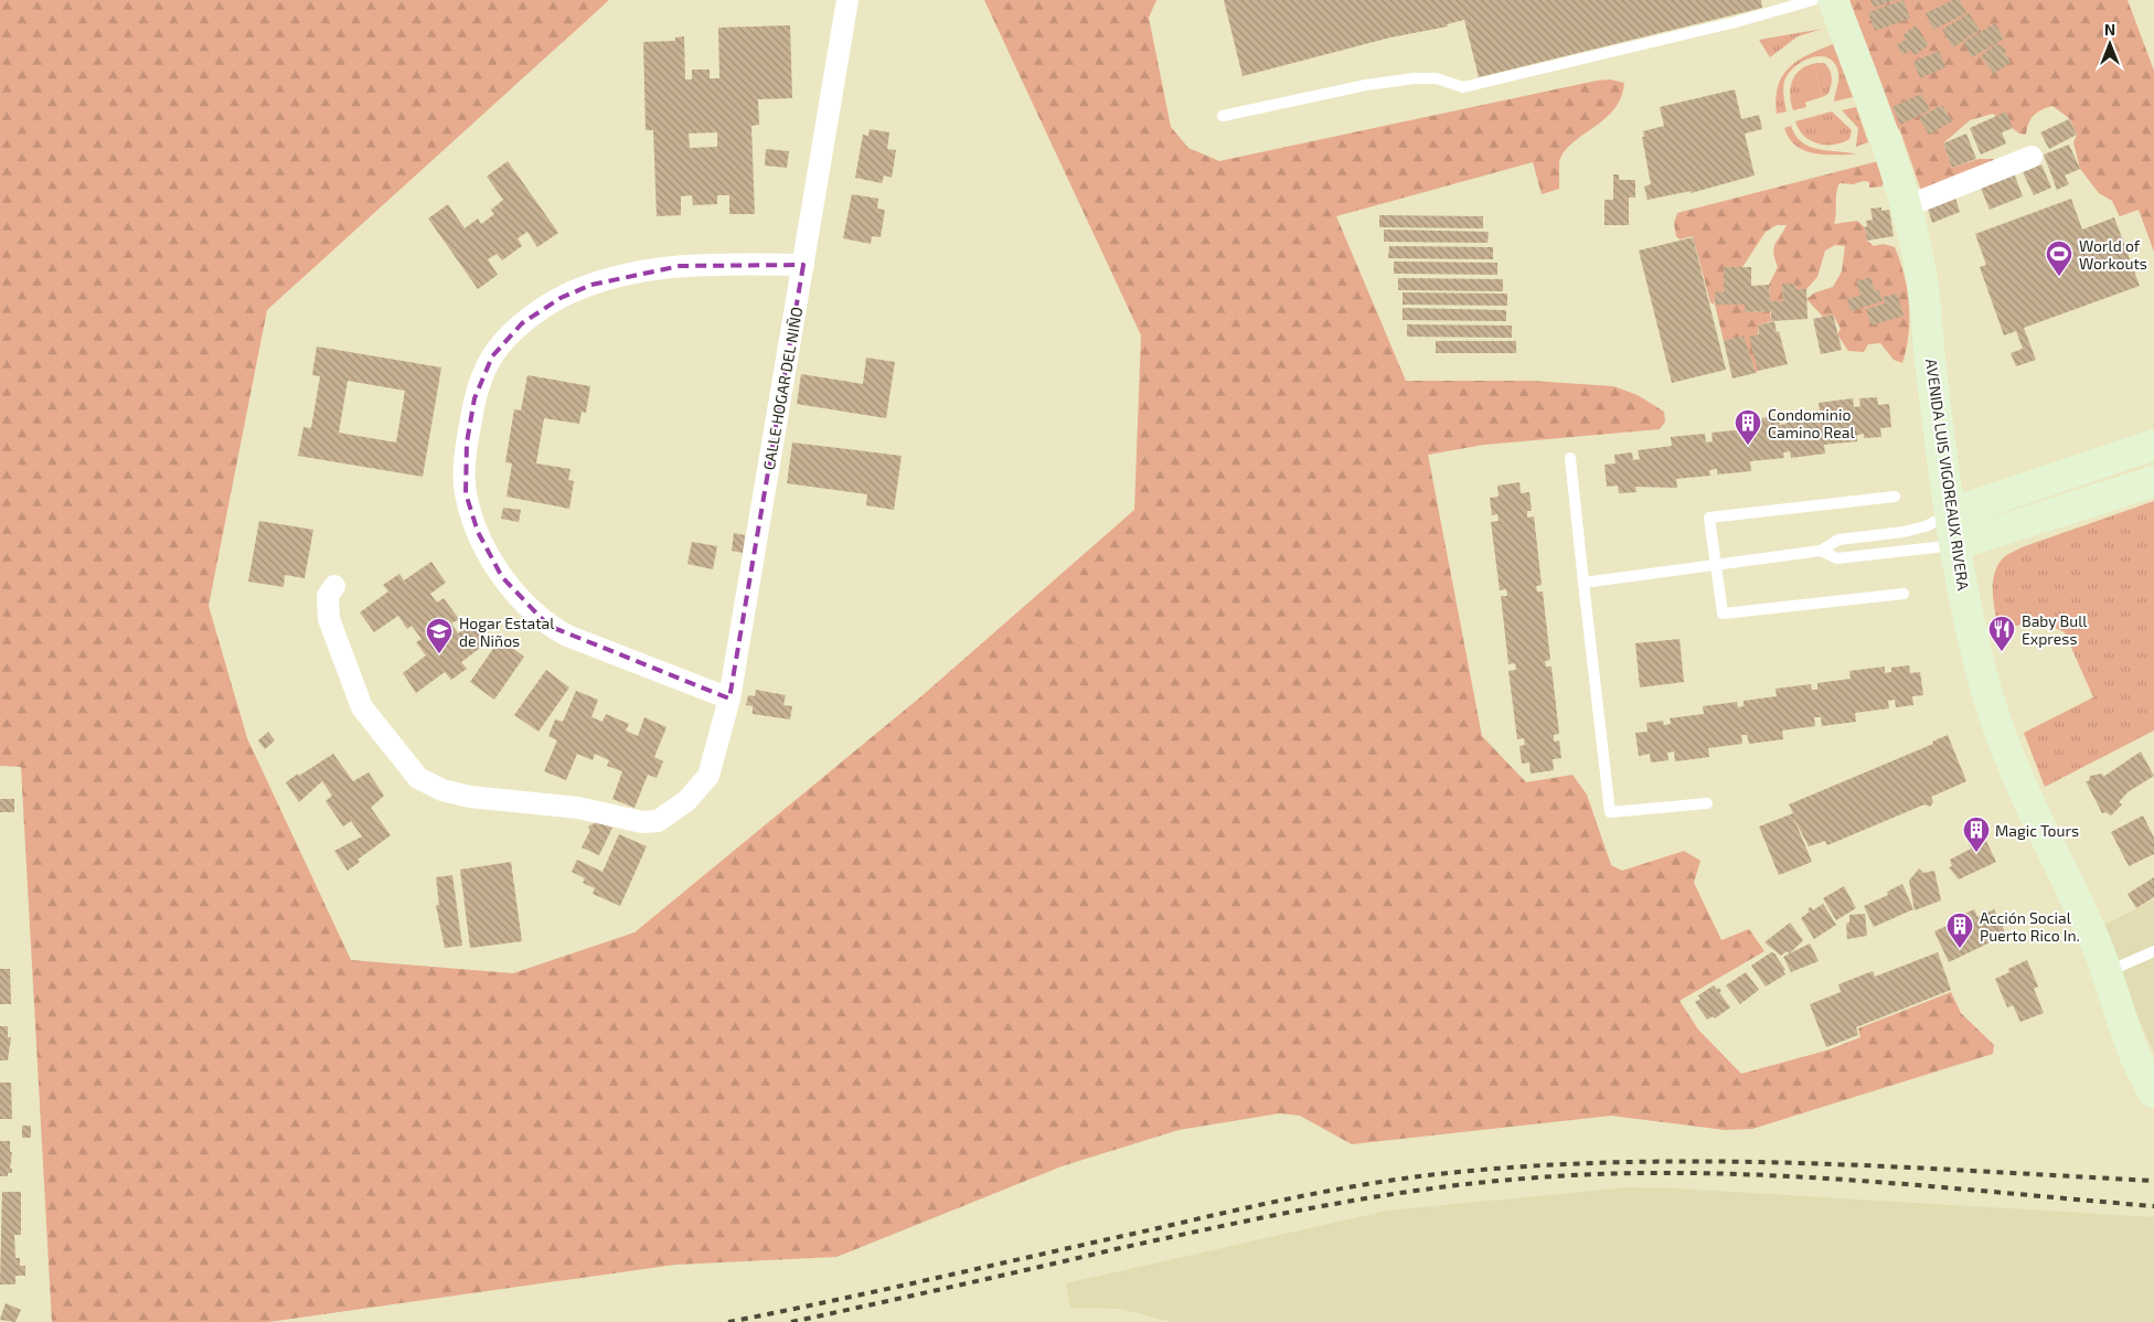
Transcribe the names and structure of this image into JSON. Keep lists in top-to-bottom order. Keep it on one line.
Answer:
{"streets":{"main road":["AVENIDA LUIS VIGOREAUX RIVERA"],"street":["CALLE HOGAR DEL NIÑO"]},"places":{"sports":["World of Workouts"],"building":["Condominio Camino Real","Magic Tours","Acción Social Puerto Rico In."],"restaurant":["Baby Bull Express"],"school or university":["Hogar Estatal de Niños"]},"north":"top"}
